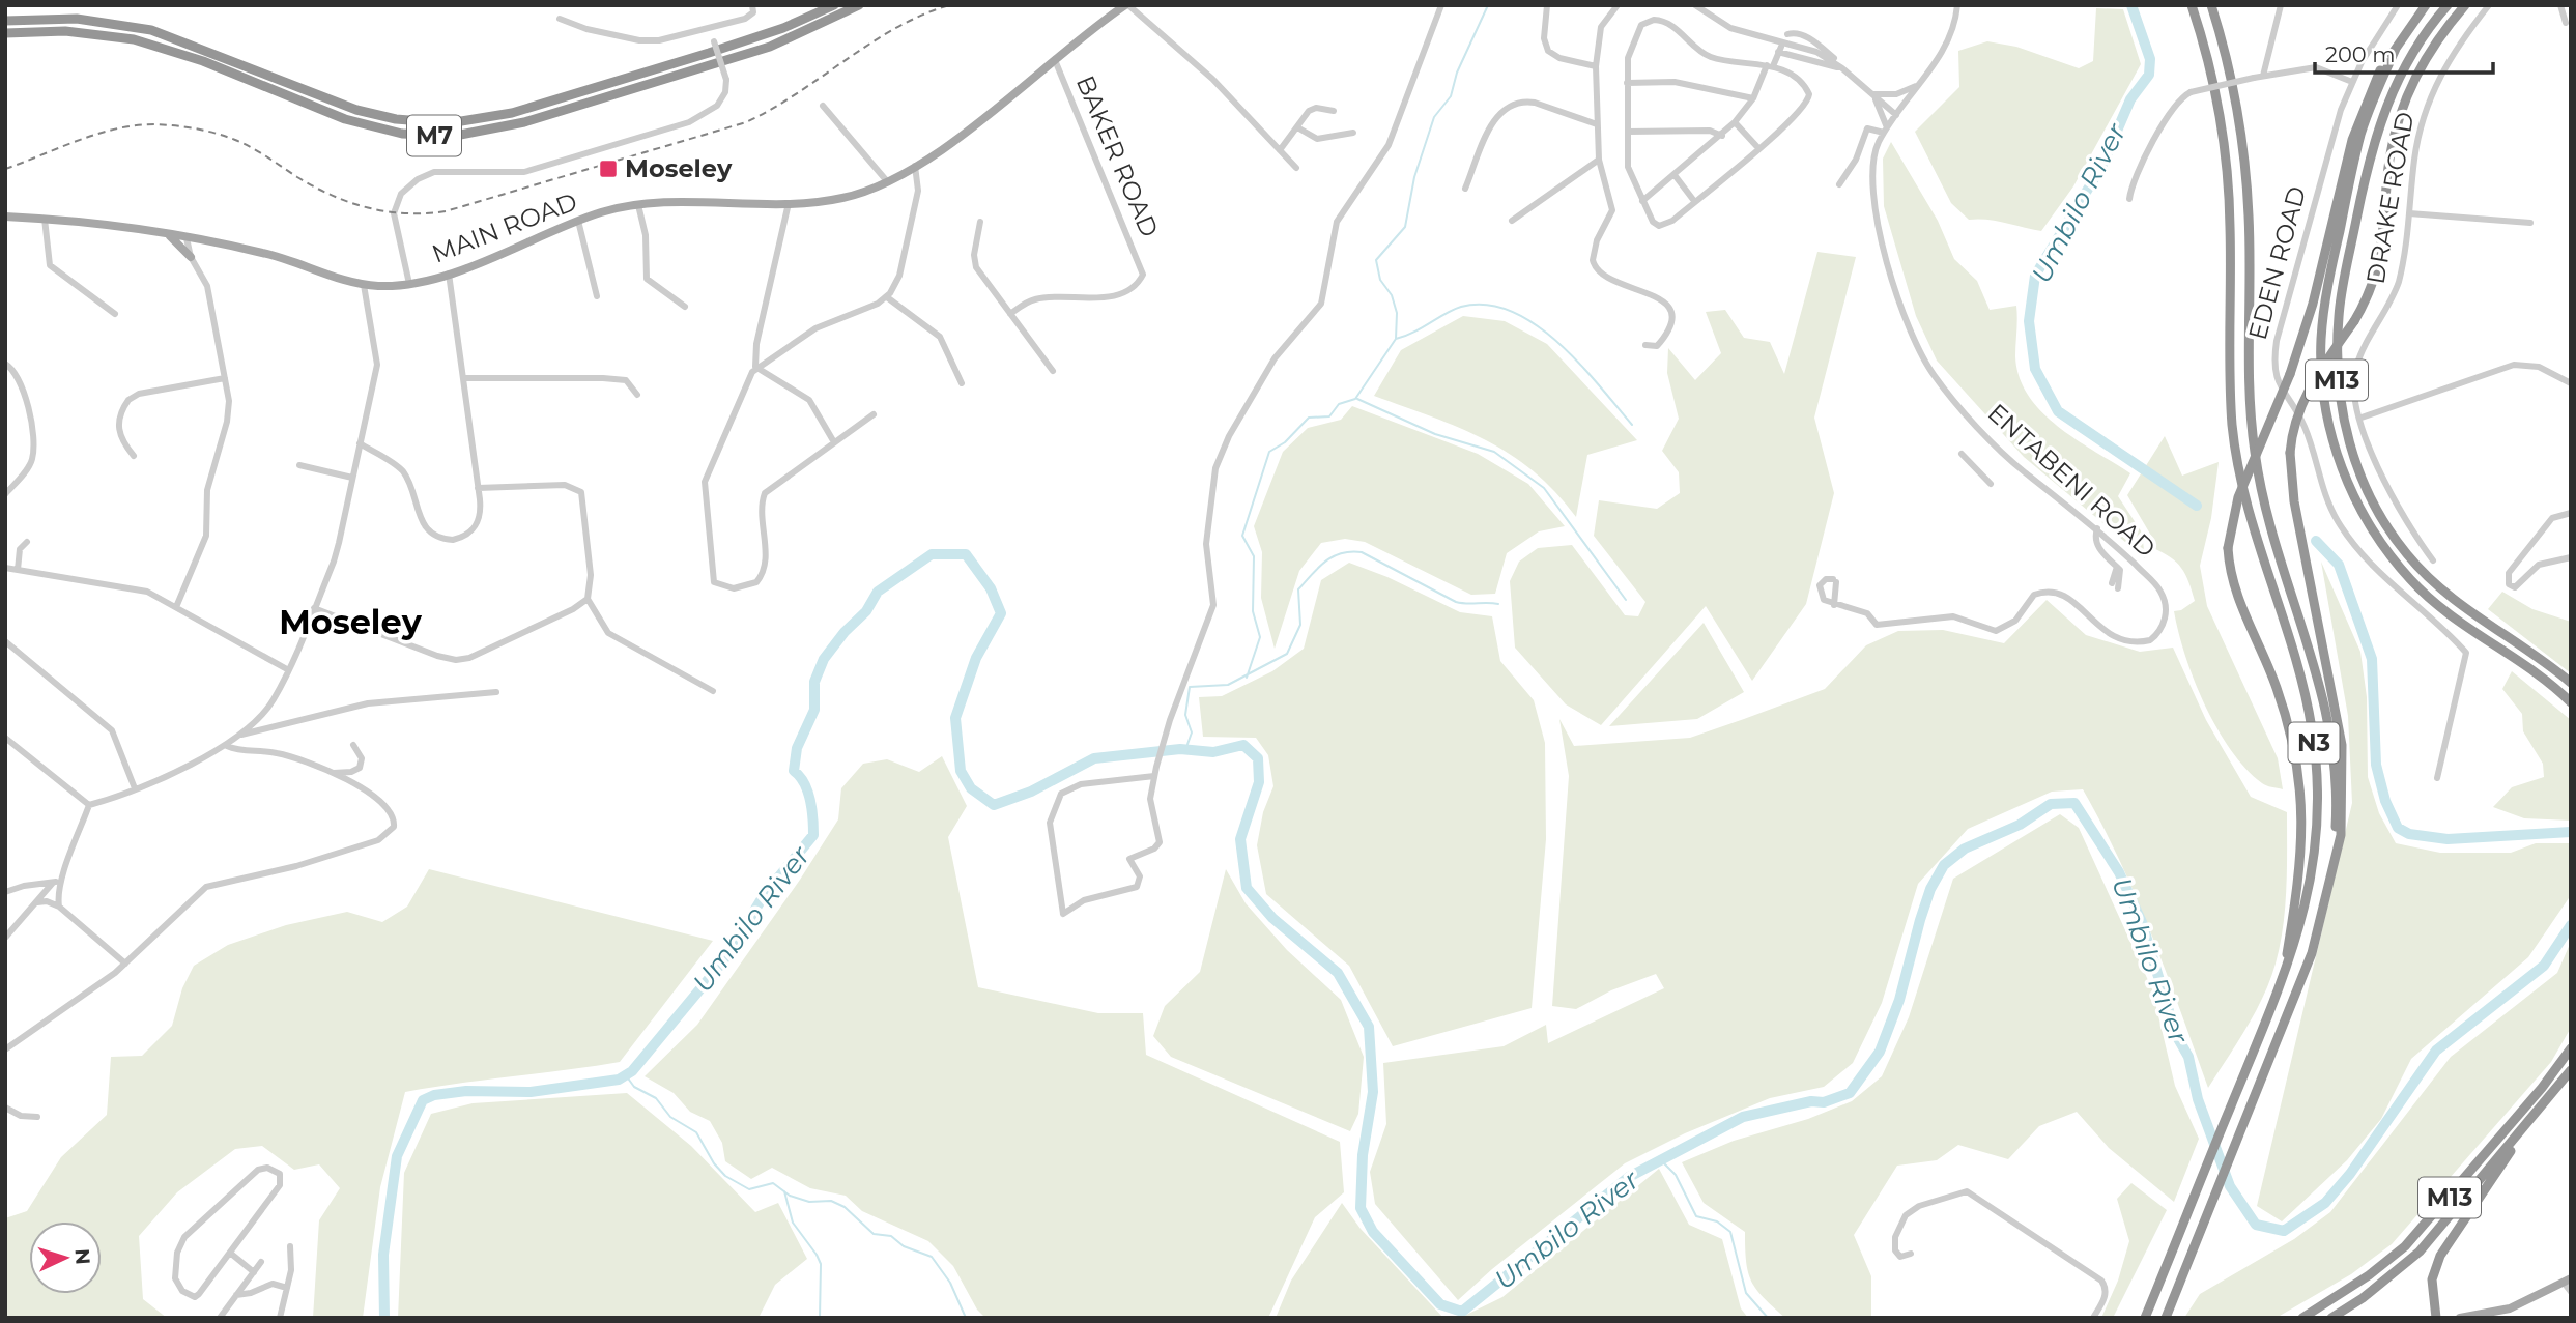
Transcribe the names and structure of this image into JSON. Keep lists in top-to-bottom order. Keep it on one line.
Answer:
{"streets":{"highway":["M7","M13","N3"],"main road":["MAIN ROAD"],"street":["BAKER ROAD","DRAKE ROAD","EDEN ROAD","ENTABENI ROAD"]},"crossings":[["BAKER ROAD","MAIN ROAD"]],"districts":["Moseley"],"water":["Umbilo River"],"places":{"transit":["Moseley"]},"scale_bar":"200 m","north":"right"}
